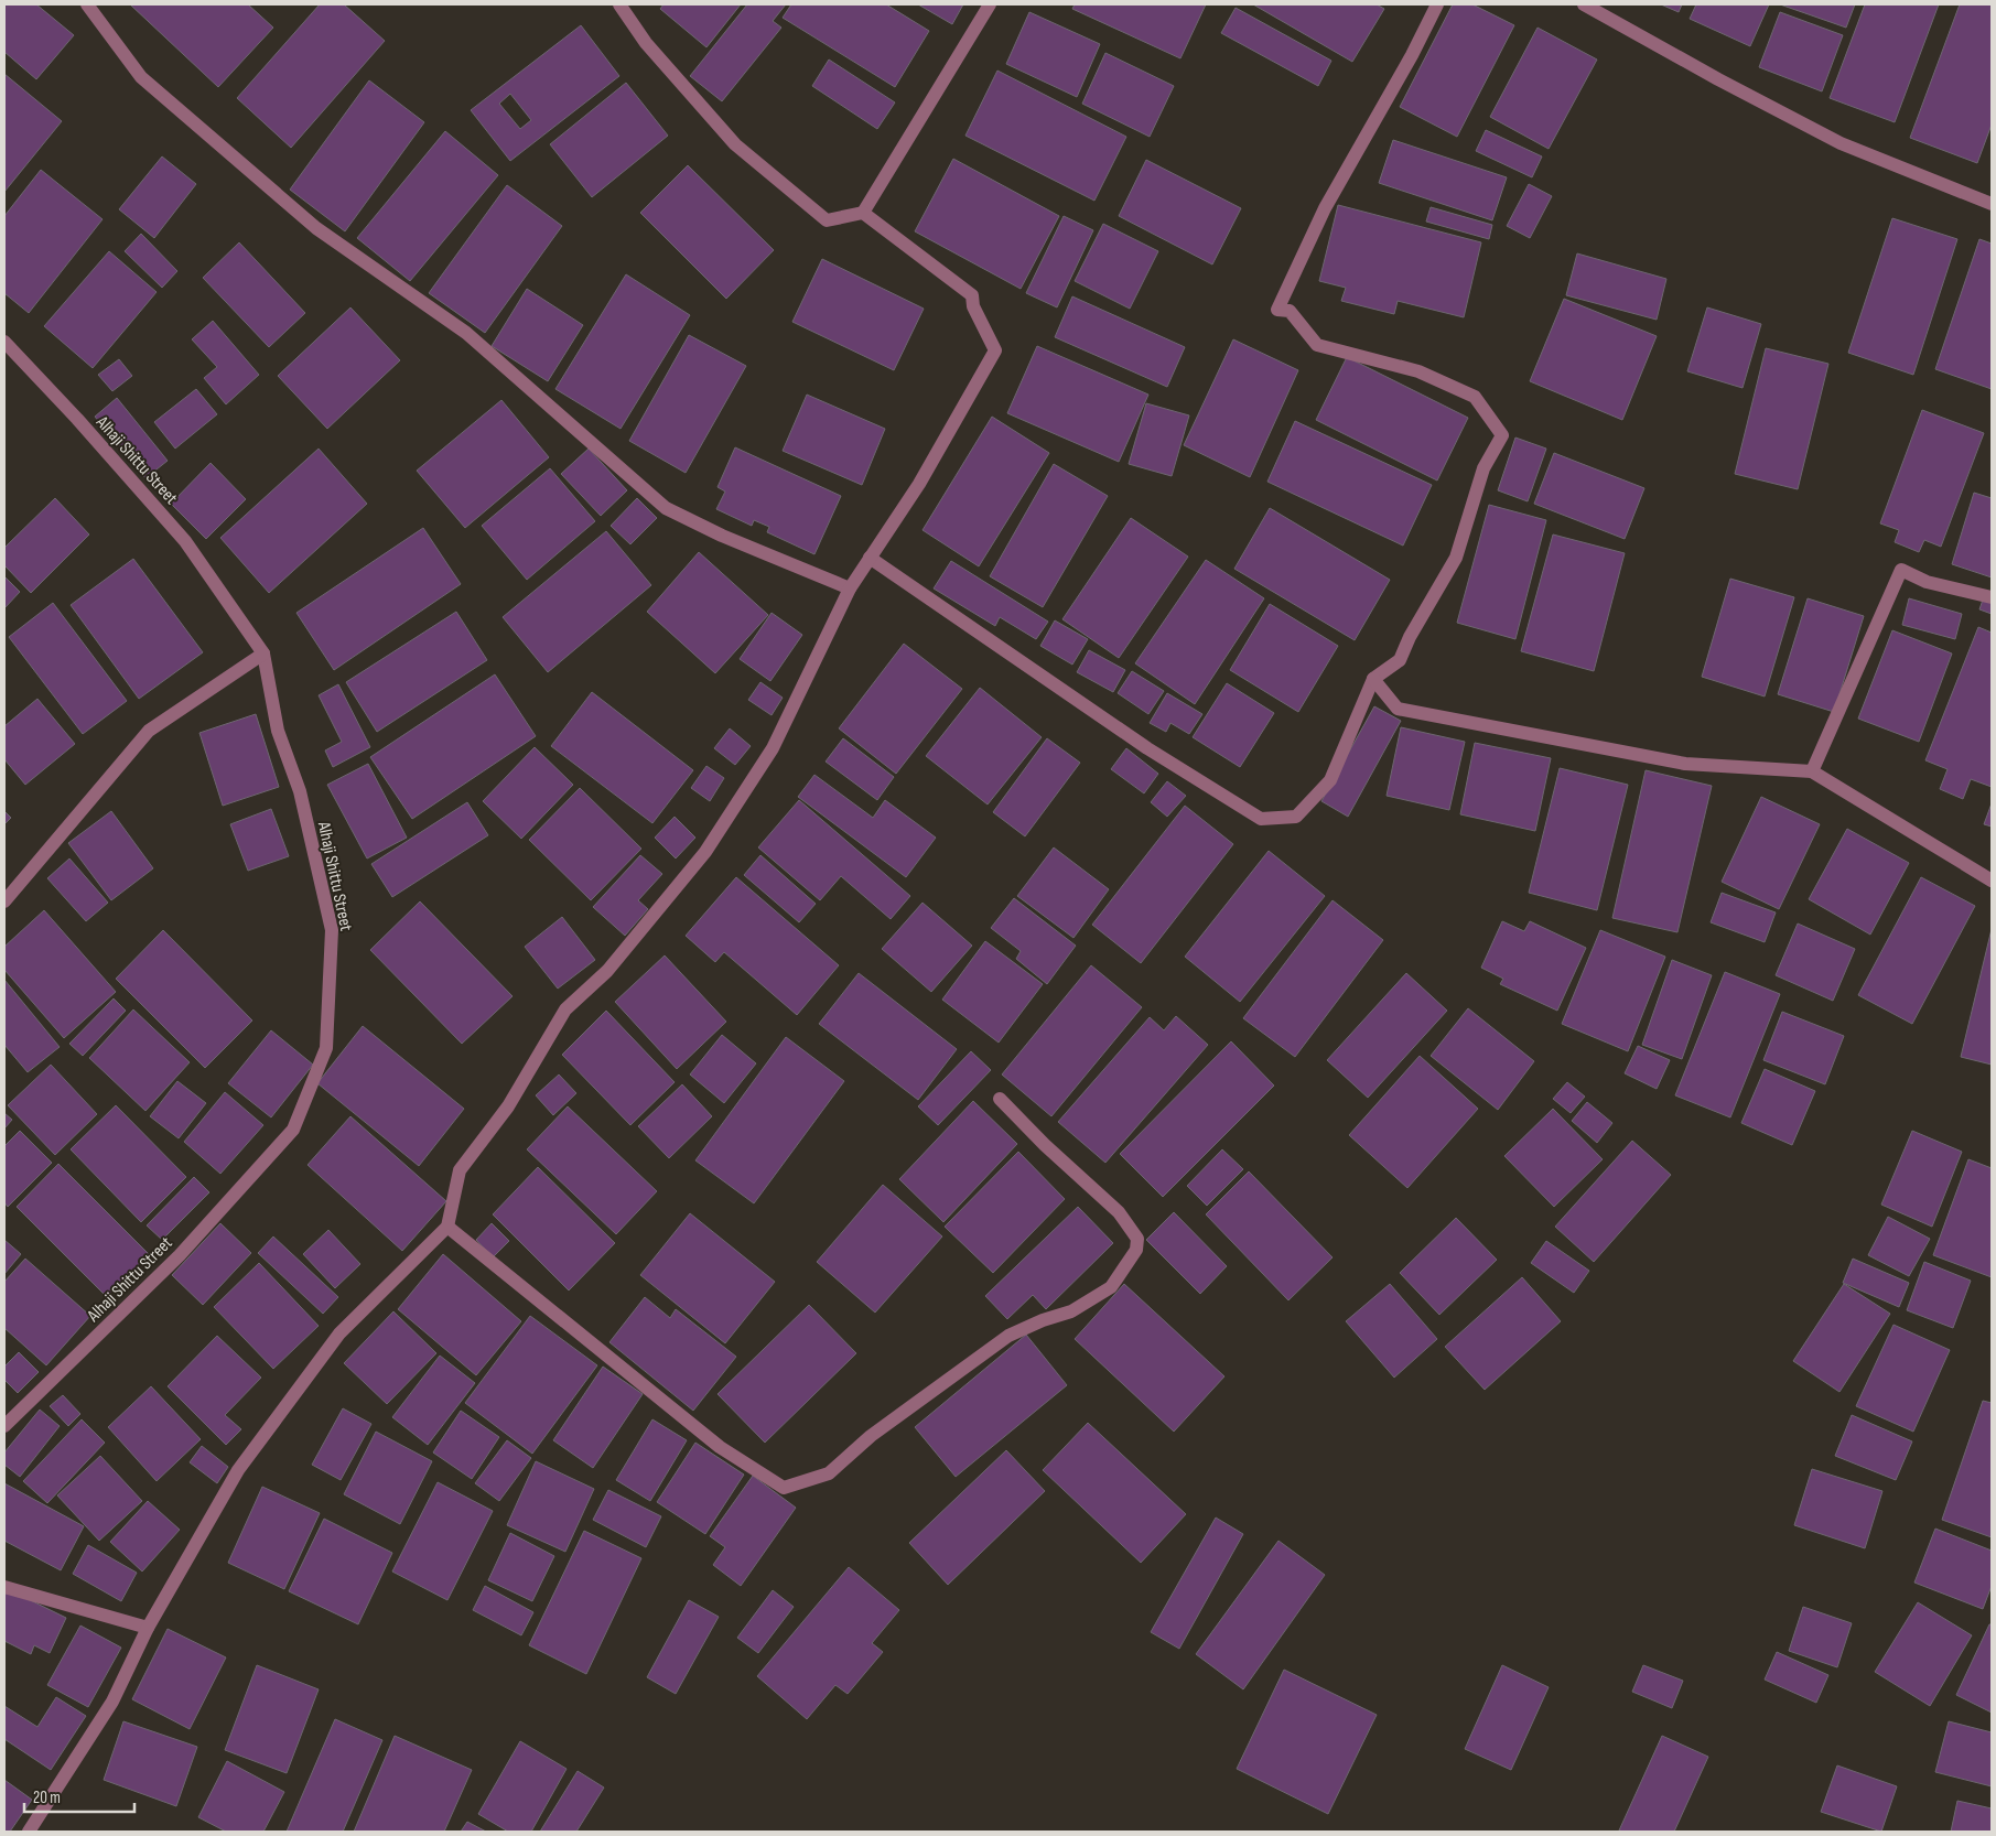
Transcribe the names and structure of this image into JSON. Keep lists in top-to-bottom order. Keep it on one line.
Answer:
{"streets":{"street":["Alhaji Shittu Street"]},"scale_bar":"20 m"}
